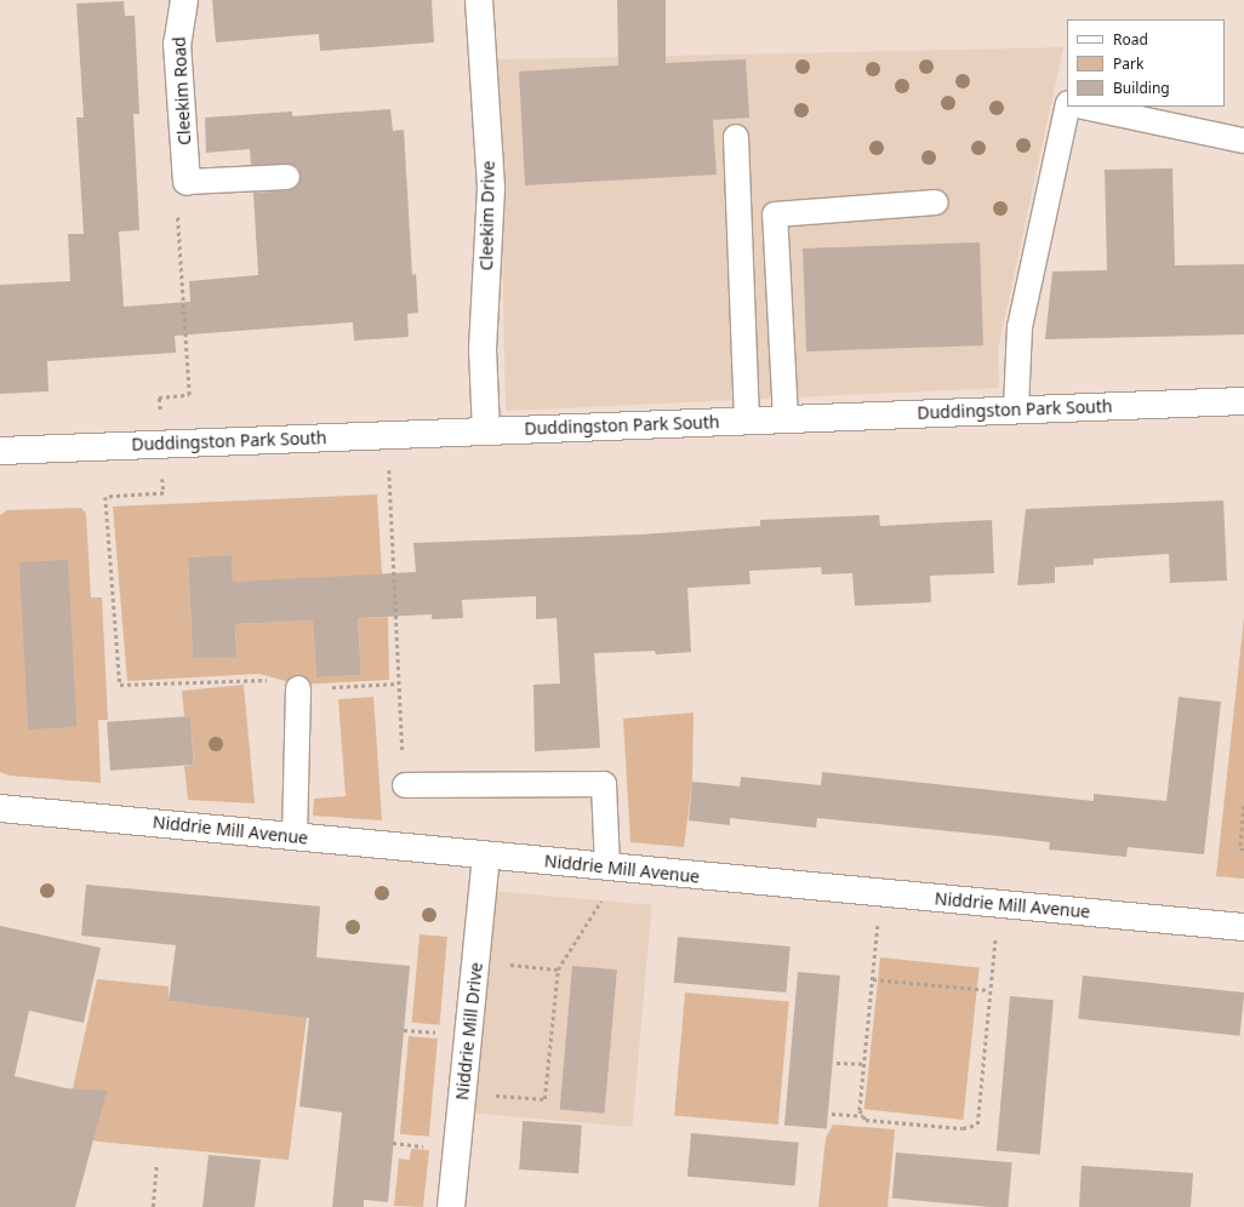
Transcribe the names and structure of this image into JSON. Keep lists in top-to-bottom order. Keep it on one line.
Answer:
{"streets":{"street":["Cleekim Road","Cleekim Drive","Duddingston Park South","Niddrie Mill Avenue","Niddrie Mill Drive"]},"crossings":[["Cleekim Drive","Duddingston Park South"],["Niddrie Mill Avenue","Niddrie Mill Drive"]],"legend":["Road","Park","Building"]}
